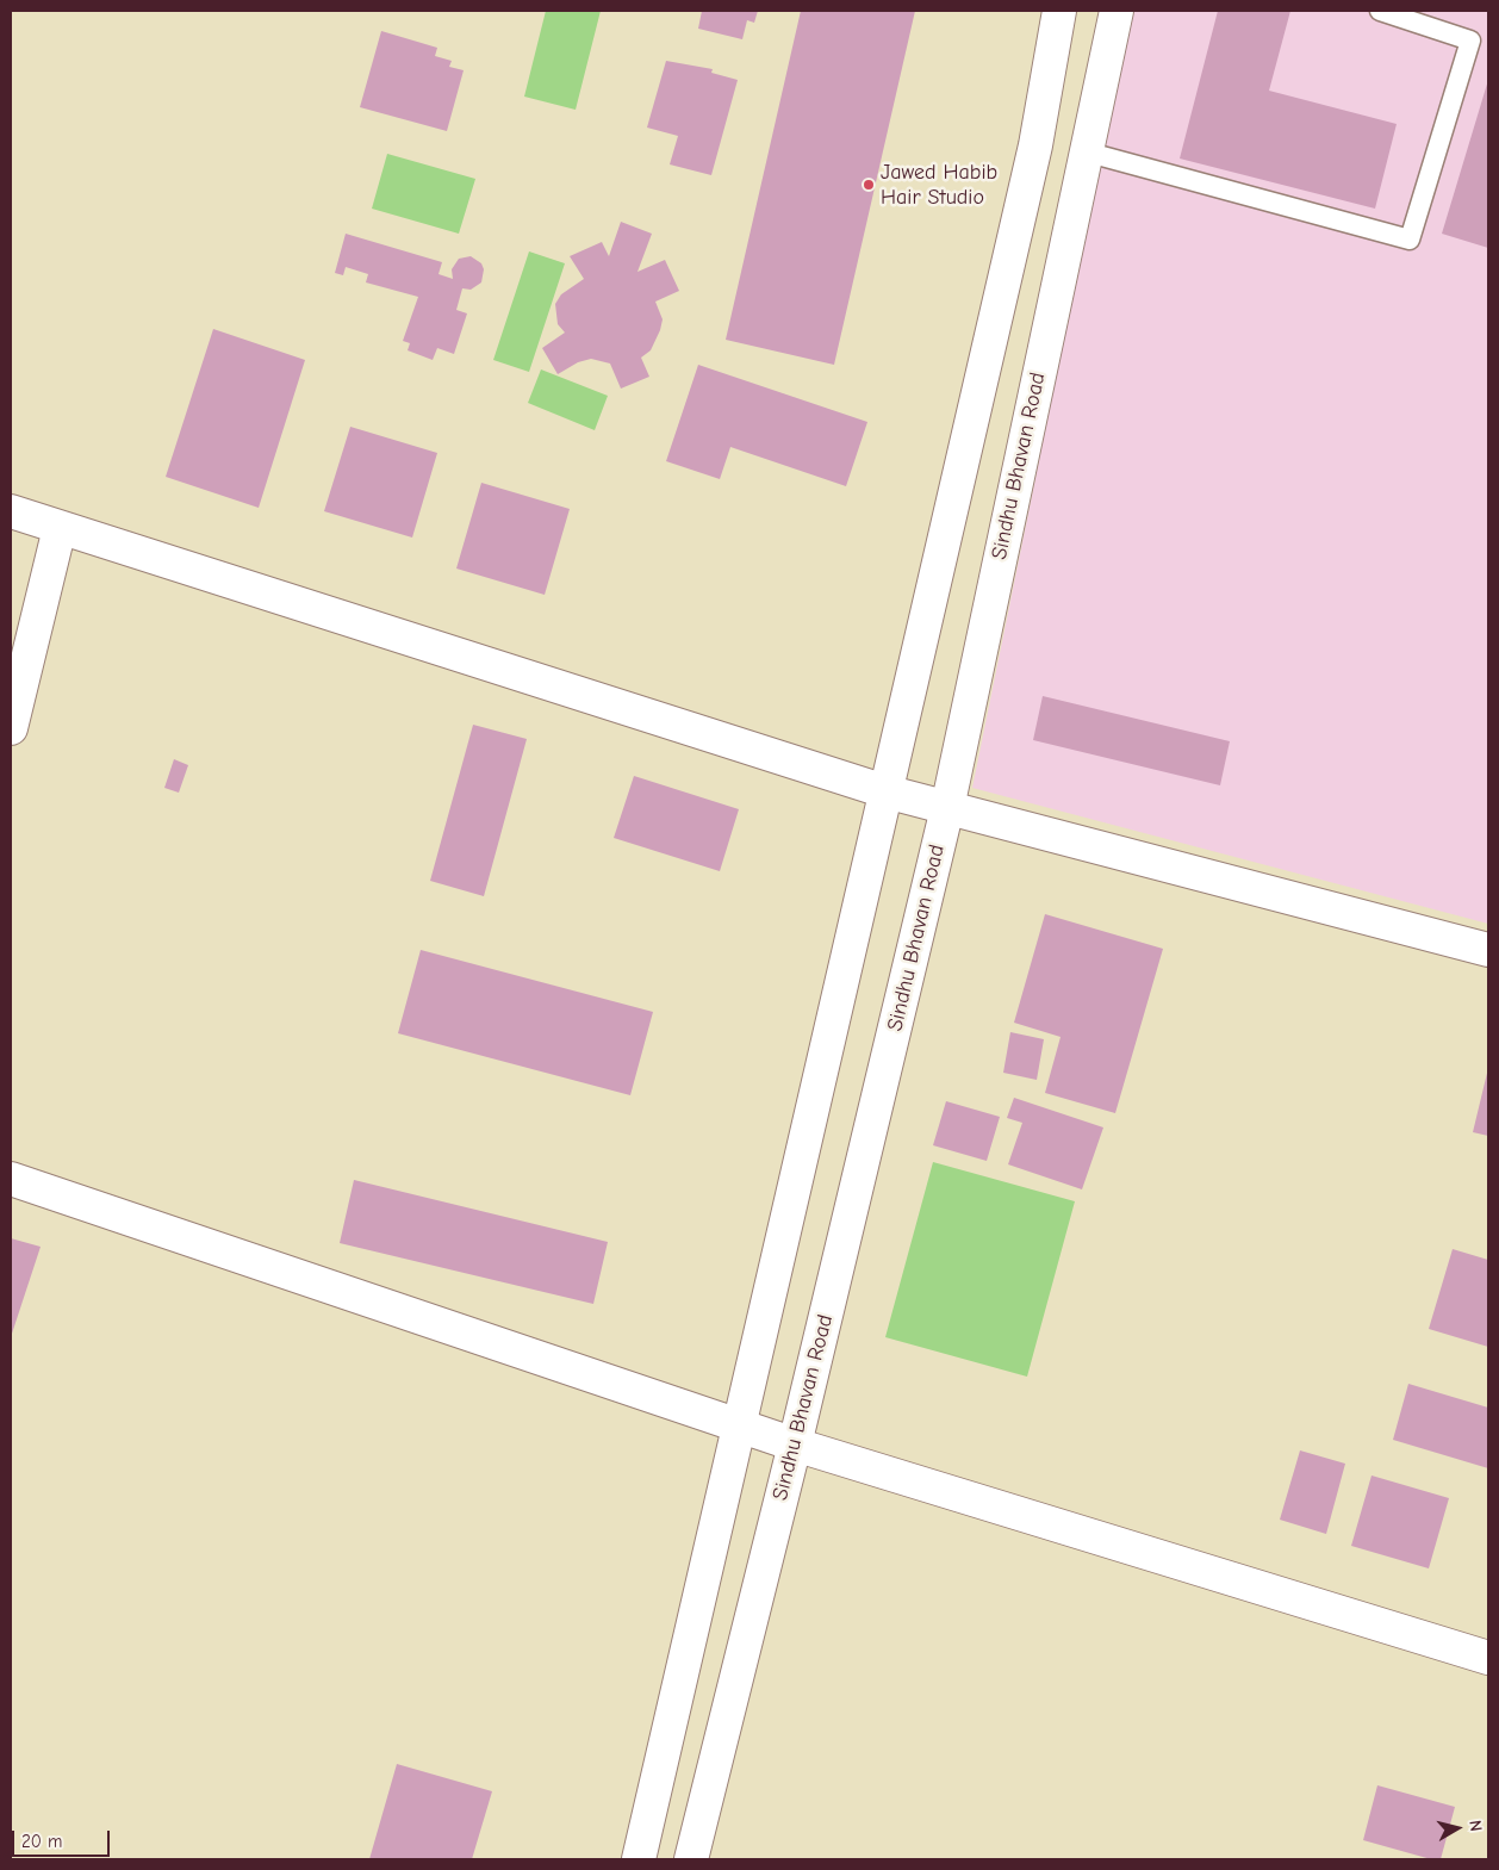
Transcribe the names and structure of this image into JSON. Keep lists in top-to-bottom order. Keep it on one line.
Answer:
{"streets":{"main road":["Sindhu Bhavan Road"]},"places":["Jawed Habib Hair Studio"],"scale_bar":"20 m","north":"right"}
